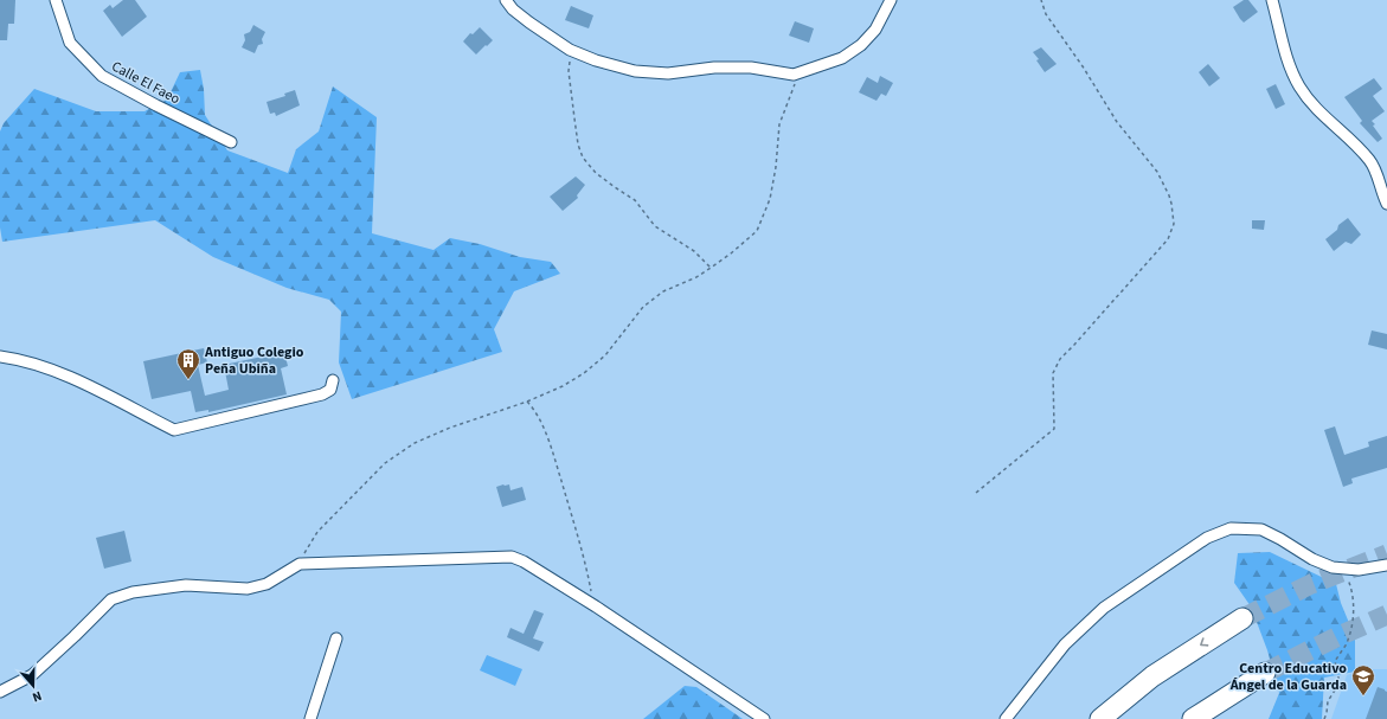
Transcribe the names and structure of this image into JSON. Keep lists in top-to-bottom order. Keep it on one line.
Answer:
{"streets":{"street":["Calle El Faeo"]},"places":{"building":["Antiguo Colegio Peña Ubiña"],"school or university":["Centro Educativo Ángel de la Guarda"]},"north":"bottom"}
